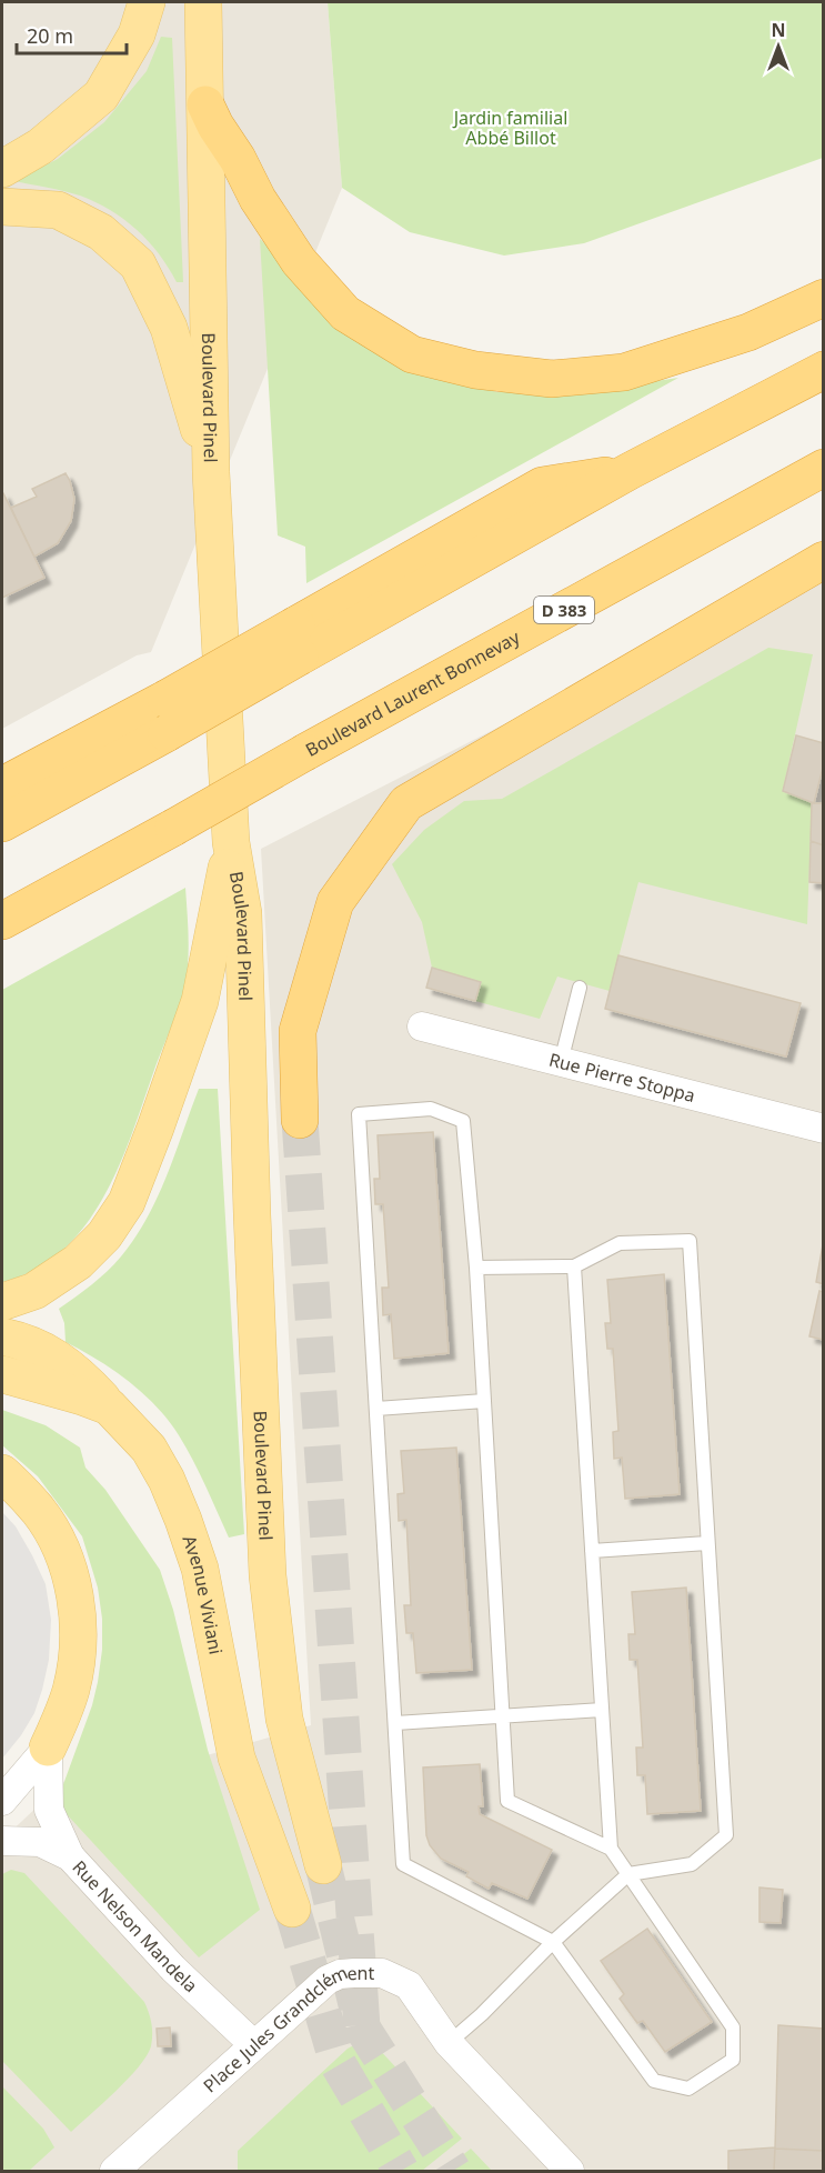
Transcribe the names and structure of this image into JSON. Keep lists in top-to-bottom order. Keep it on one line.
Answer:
{"streets":{"highway":["D 383","Boulevard Laurent Bonnevay"],"main road":["Boulevard Pinel","Avenue Viviani"],"street":["Rue Pierre Stoppa","Rue Nelson Mandela","Place Jules Grandclément"]},"crossings":[["Rue Nelson Mandela","Place Jules Grandclément"]],"parks":["Jardin familial Abbé Billot"],"scale_bar":"20 m","north":"top"}
